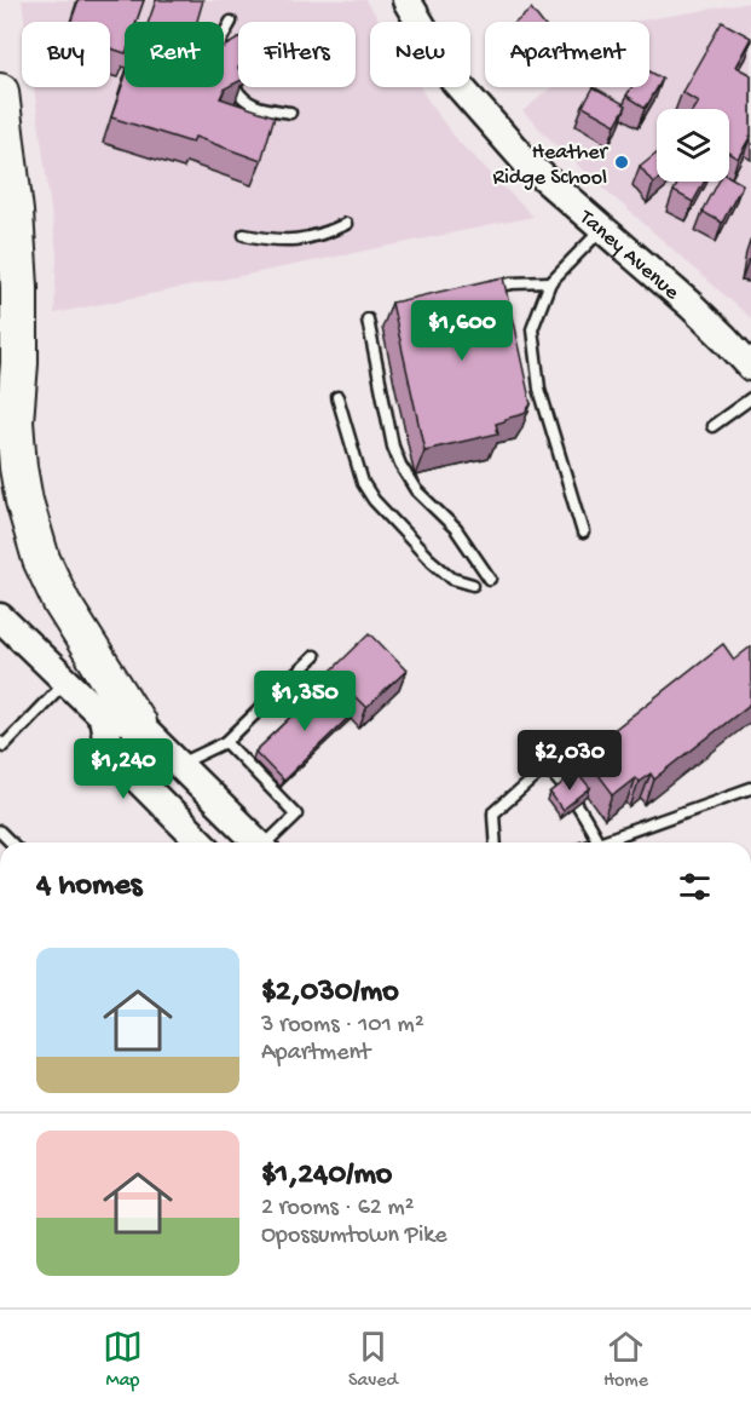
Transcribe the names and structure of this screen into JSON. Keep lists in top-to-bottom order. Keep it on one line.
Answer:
{"streets":{"street":["Taney Avenue"]},"places":["Heather Ridge School"],"page":{"chip":["Buy","Rent","Filters","New","Apartment"],"price":["$1,600","$1,350","$2,030","$1,240"],"heading":"4 homes","list":[{"name":"$2,030/mo","note":"3 rooms · 101 m² · Apartment"},{"name":"$1,240/mo","note":"2 rooms · 62 m² · Opossumtown Pike"}],"tabs":["Map","Saved","Home"]}}
